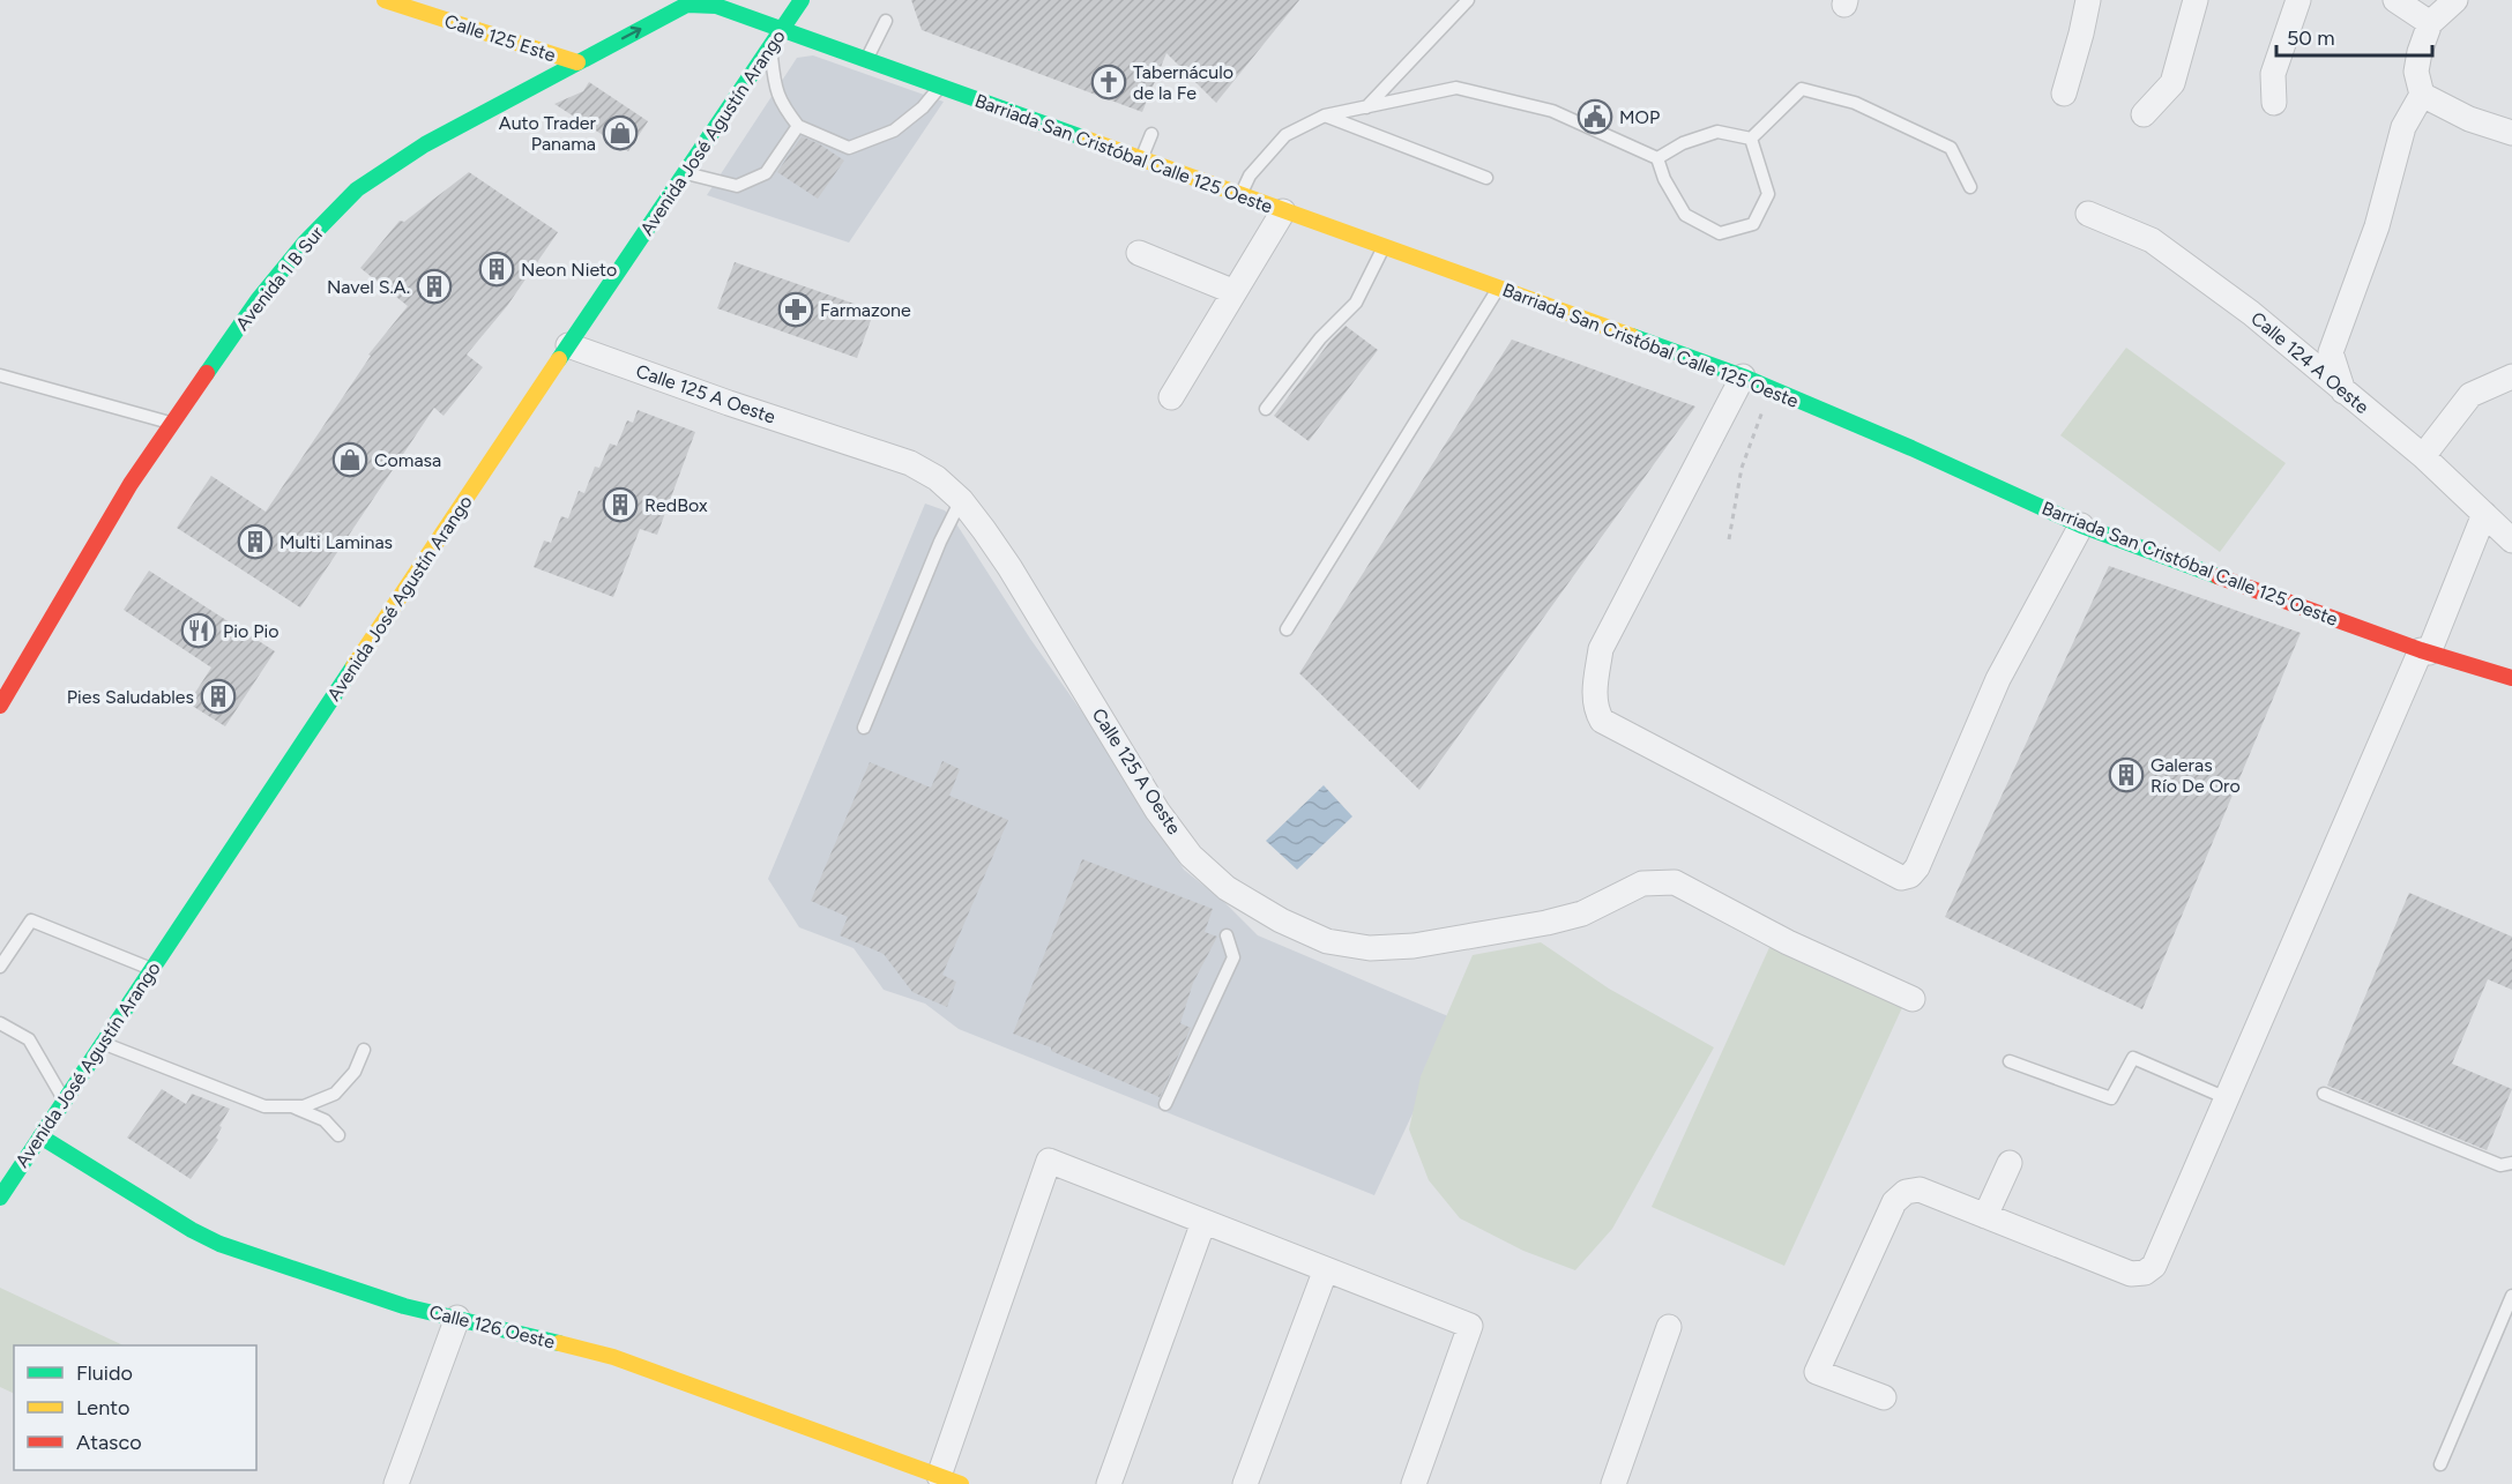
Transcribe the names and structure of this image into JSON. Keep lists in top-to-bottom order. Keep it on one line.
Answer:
{"streets":{"street":["Calle 125 Este","Avenida José Agustín Arango","Barriada San Cristóbal Calle 125 Oeste","Avenida 1 B Sur","Calle 124 A Oeste","Calle 125 A Oeste","Calle 126 Oeste"]},"crossings":[["Calle 125 Este","Avenida 1 B Sur"],["Avenida José Agustín Arango","Barriada San Cristóbal Calle 125 Oeste"],["Avenida José Agustín Arango","Avenida 1 B Sur"],["Avenida José Agustín Arango","Calle 125 A Oeste"],["Avenida José Agustín Arango","Calle 126 Oeste"],["Barriada San Cristóbal Calle 125 Oeste","Avenida 1 B Sur"]],"places":{"church":["Tabernáculo de la Fe"],"public building":["MOP"],"shop":["Auto Trader Panama","Comasa"],"building":["Neon Nieto","Navel S.A.","RedBox","Multi Laminas","Pies Saludables","Galeras Río De Oro"],"pharmacy":["Farmazone"],"restaurant":["Pio Pio"]},"legend":["Fluido","Lento","Atasco"],"scale_bar":"50 m"}
